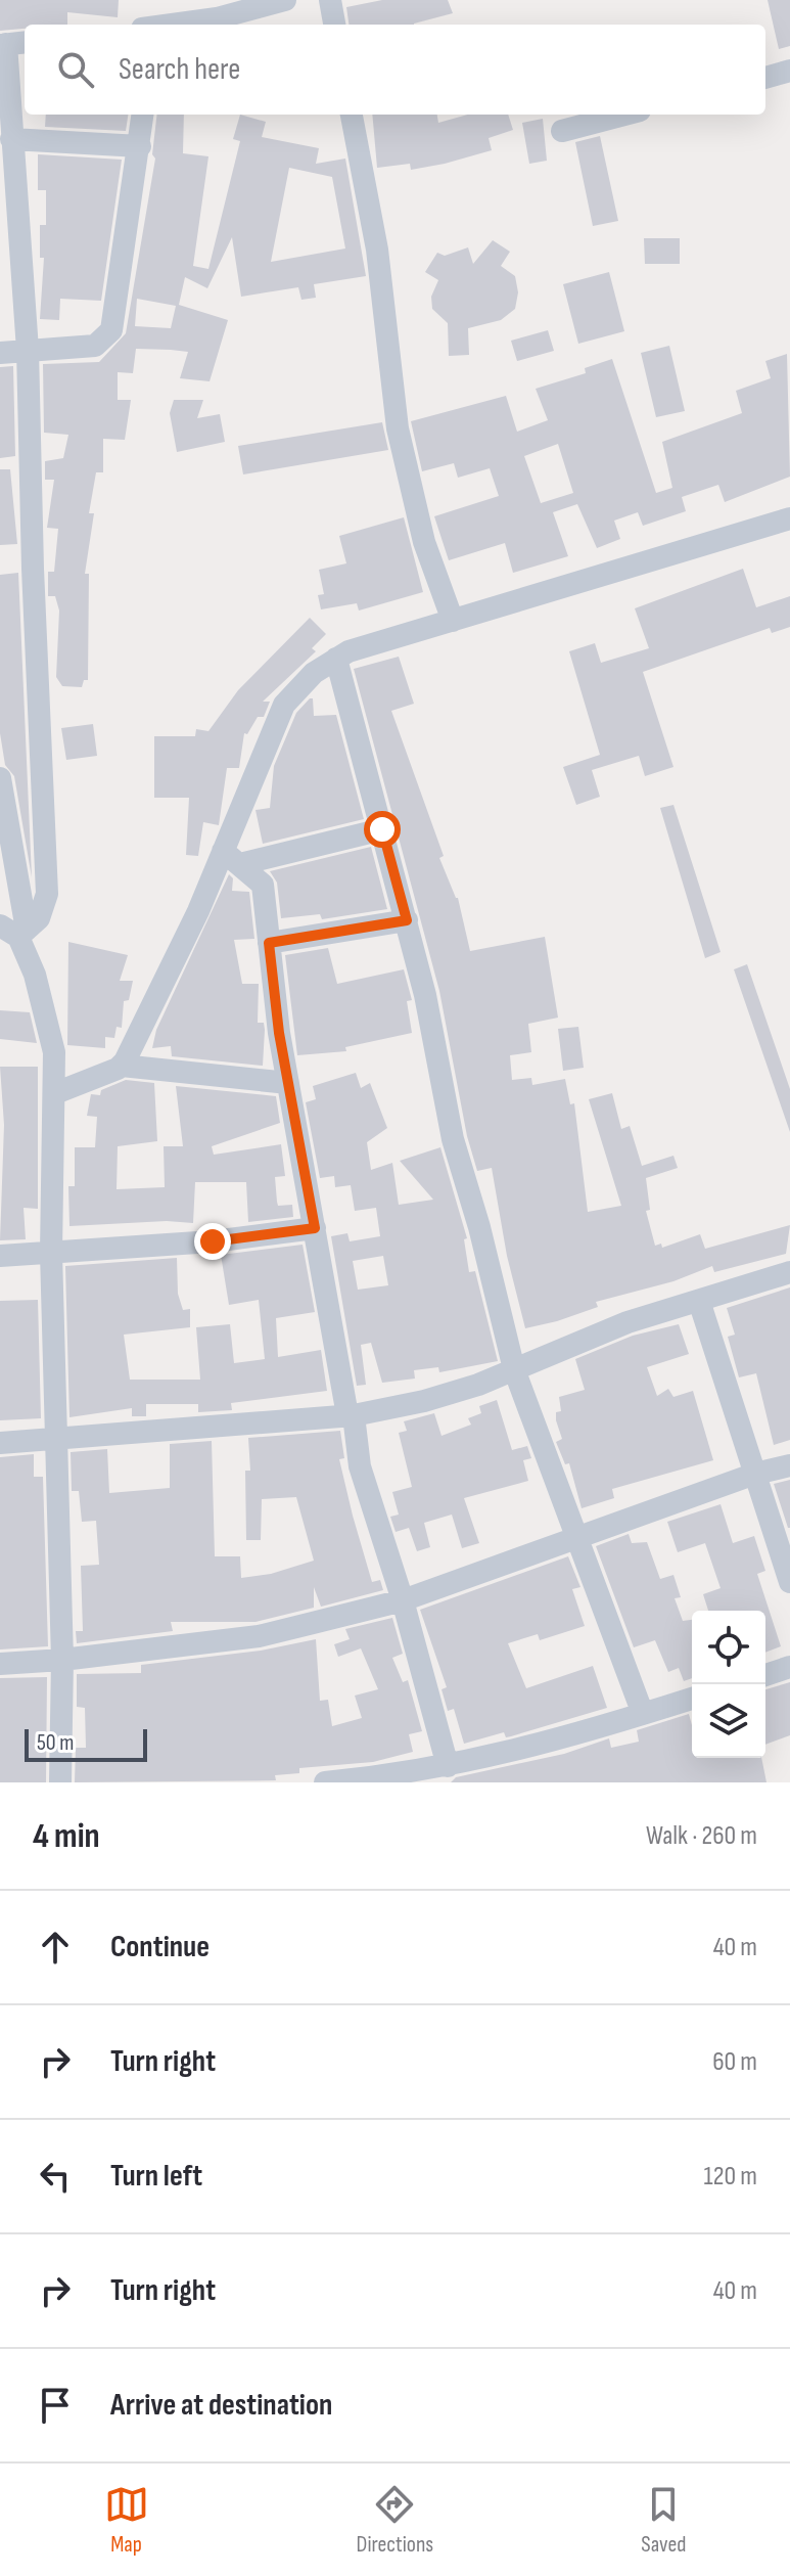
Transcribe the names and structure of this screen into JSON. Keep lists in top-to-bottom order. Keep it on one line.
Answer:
{"scale_bar":"50 m","page":{"search":"Search here","scale":"50 m","heading":["4 min","Walk · 260 m"],"list":[["Continue","40 m"],["Turn right","60 m"],["Turn left","120 m"],["Turn right","40 m"],"Arrive at destination"],"nav":["Map","Directions","Saved"]}}
